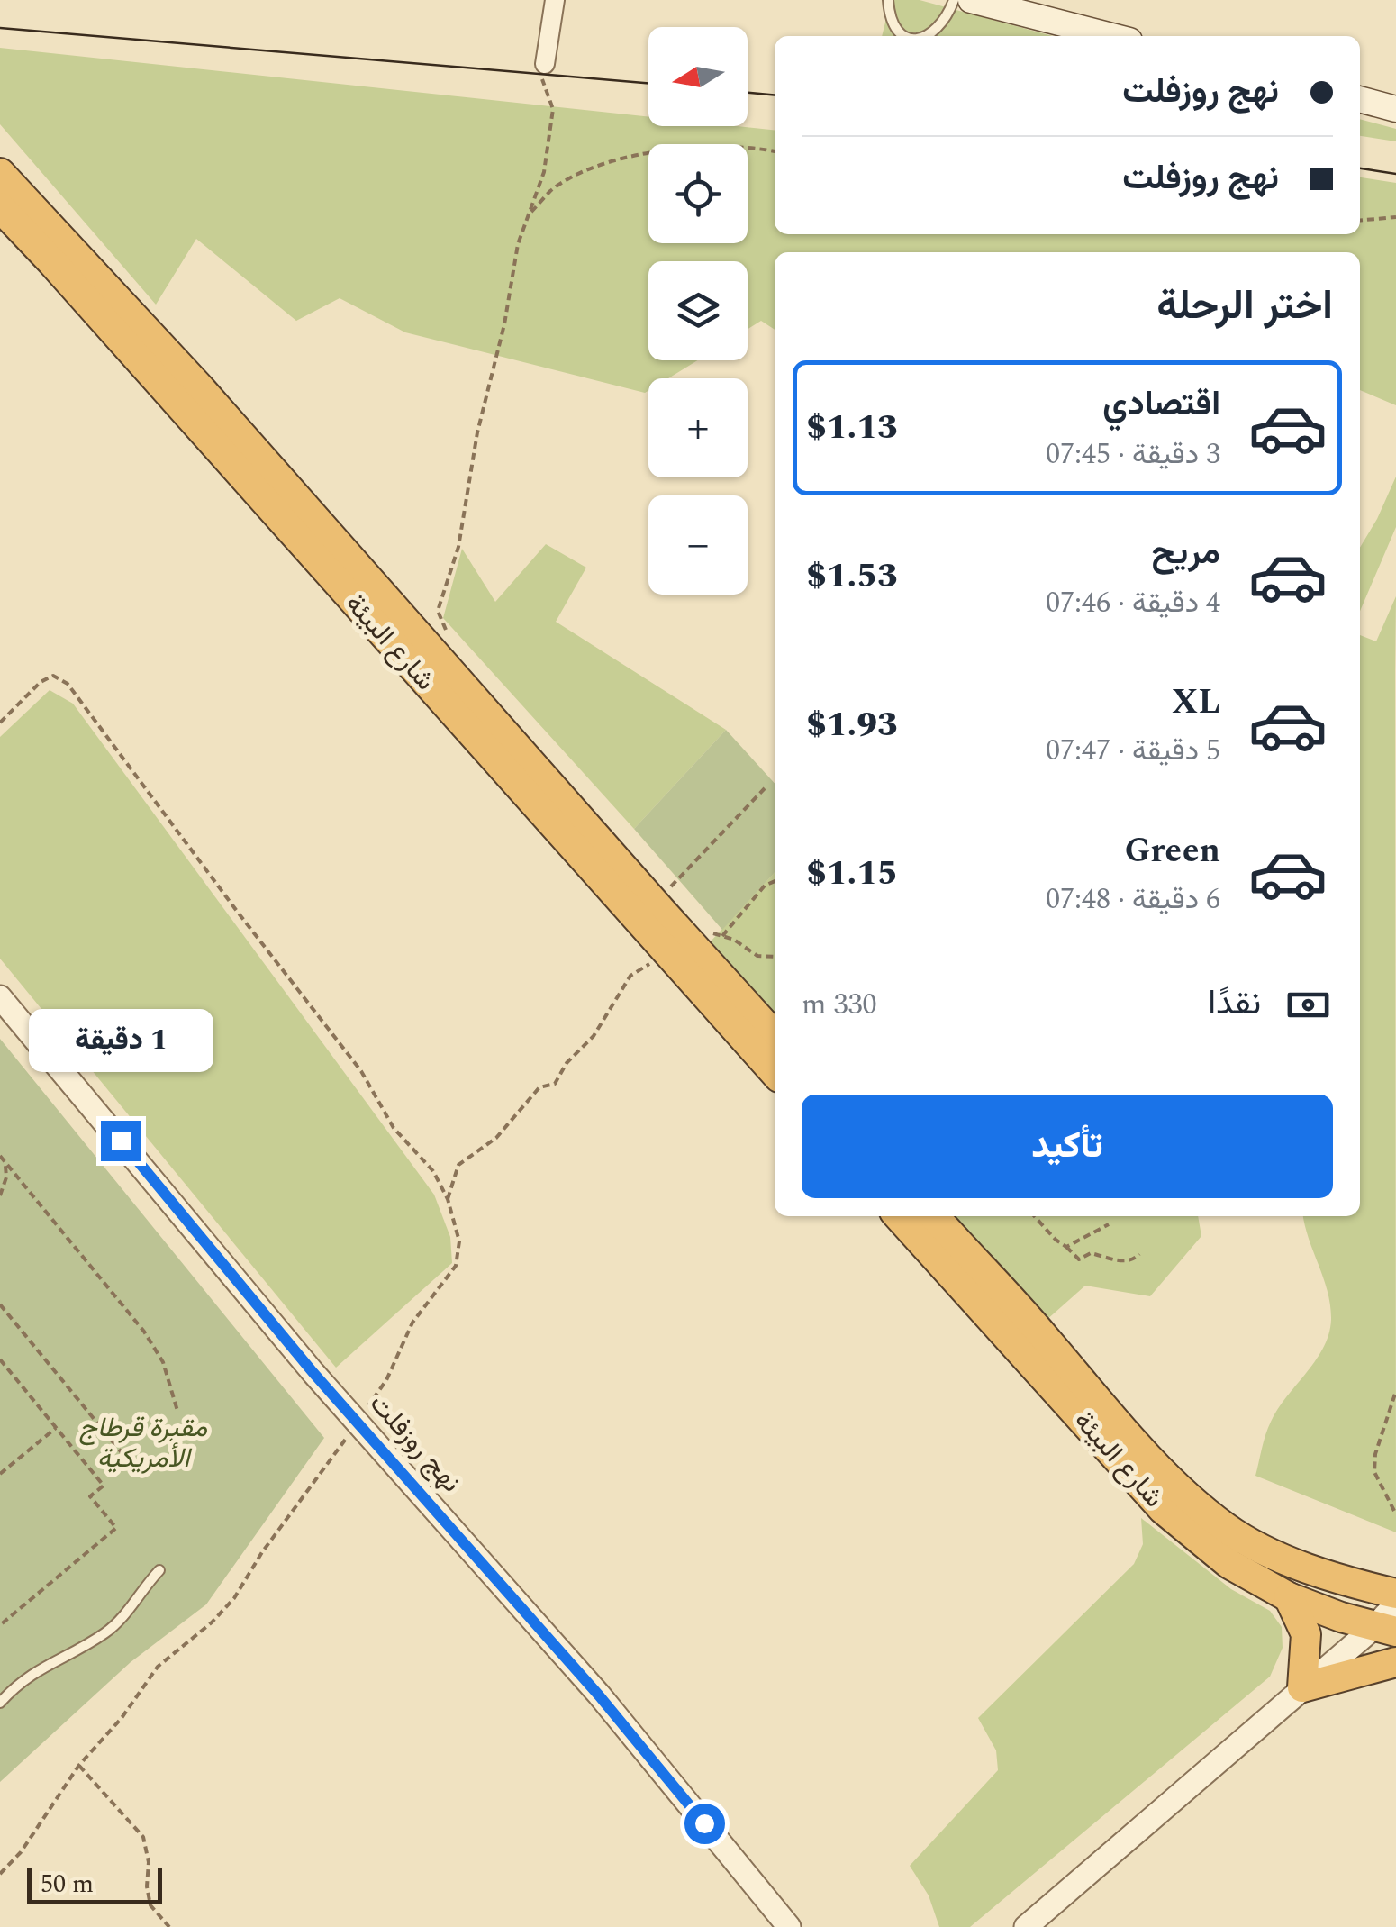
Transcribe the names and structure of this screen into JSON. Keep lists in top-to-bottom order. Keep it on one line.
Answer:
{"streets":{"highway":["شارع البيئة"],"street":["نهج روزفلت"]},"parks":["مقبرة قرطاج الأمريكية"],"scale_bar":"50 m","north":"left","page":{"map_buttons":["+","−"],"banner":["نهج روزفلت","نهج روزفلت"],"heading":"اختر الرحلة","list":[{"name":"اقتصادي","note":"3 دقيقة · 07:45","value":"$1.13"},{"name":"مريح","note":"4 دقيقة · 07:46","value":"$1.53"},{"name":"XL","note":"5 دقيقة · 07:47","value":"$1.93"},{"name":"Green","note":"6 دقيقة · 07:48","value":"$1.15"}],"pay":["نقدًا","330 m"],"bubble":"1 دقيقة","buttons":"تأكيد","scale":"50 m"}}
